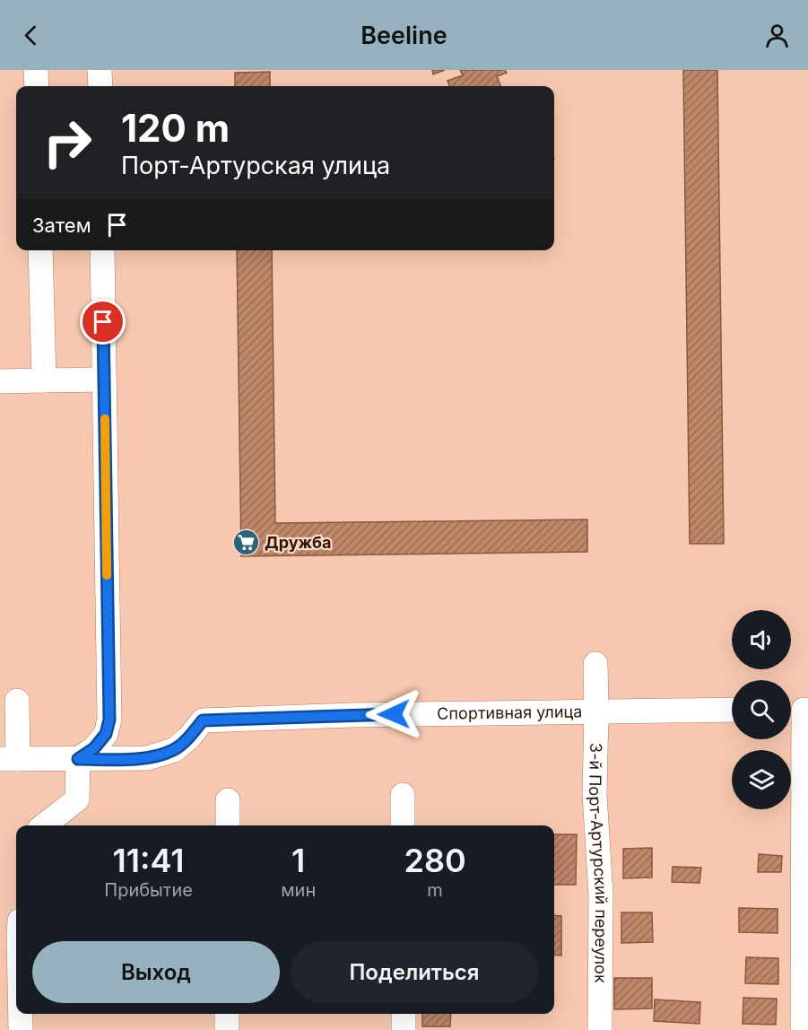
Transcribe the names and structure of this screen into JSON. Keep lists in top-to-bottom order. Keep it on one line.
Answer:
{"streets":{"street":["Спортивная улица","3-й Порт-Артурский переулок"]},"crossings":[["Спортивная улица","3-й Порт-Артурский переулок"]],"places":{"supermarket":["Дружба"]},"page":{"header":"Beeline","turn":["120 m","Порт-Артурская улица"],"then":"Затем","eta":["11:41","Прибытие","1","мин","280","m"],"buttons":["Выход","Поделиться"]}}
